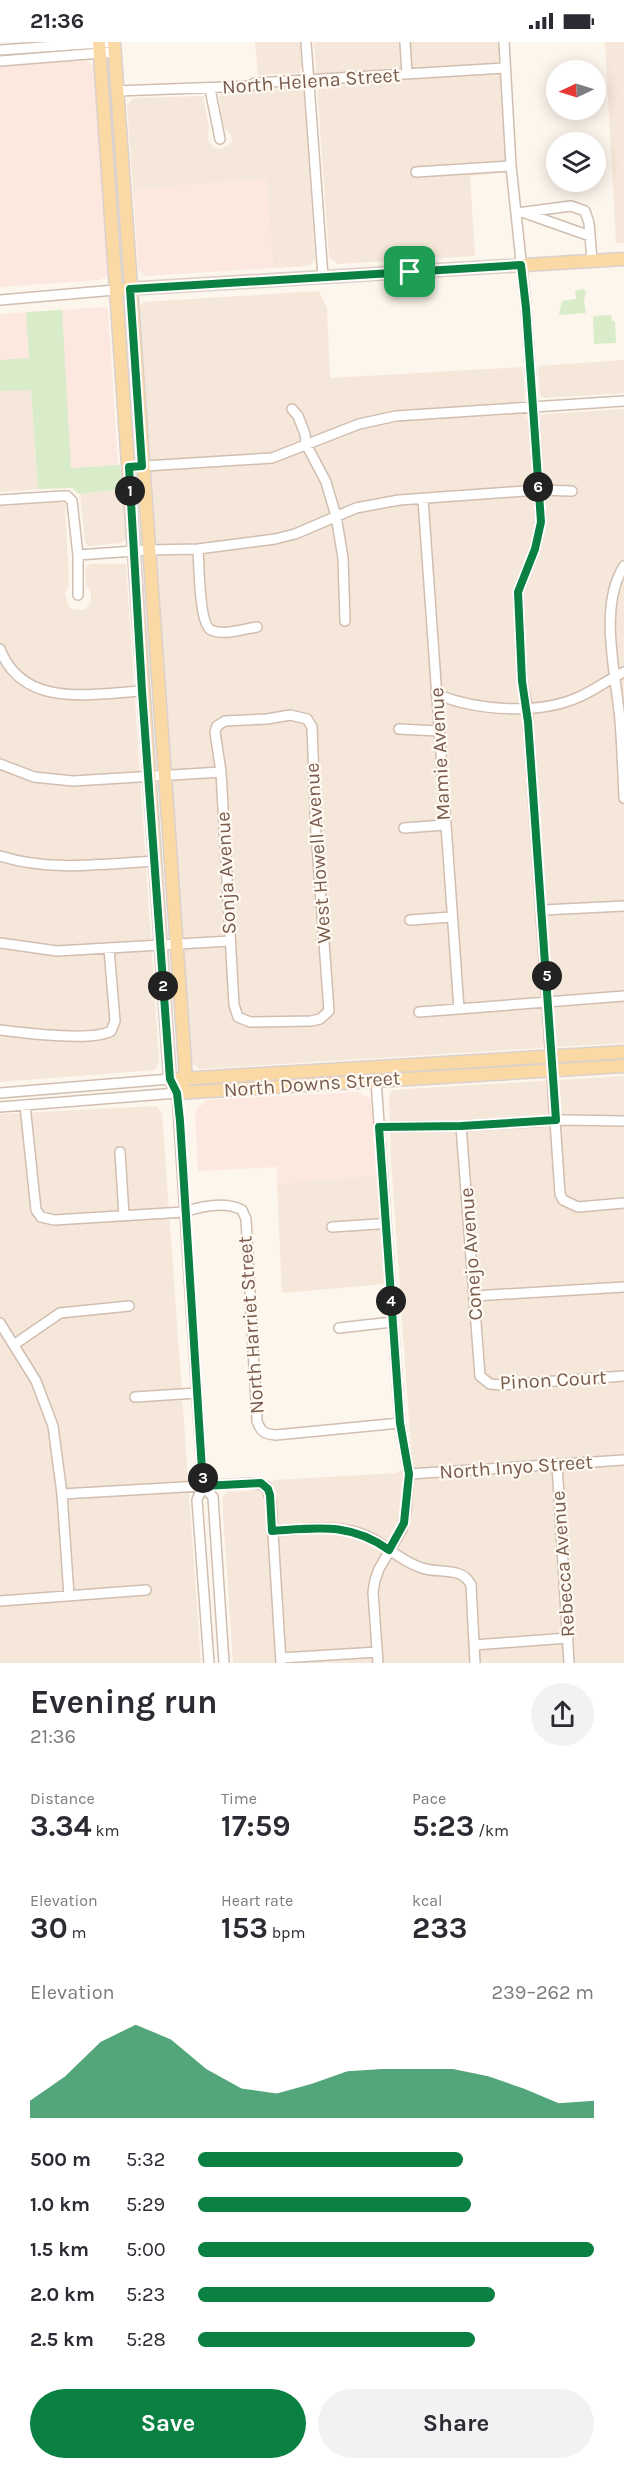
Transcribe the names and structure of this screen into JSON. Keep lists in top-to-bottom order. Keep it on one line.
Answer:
{"streets":{"main road":["North Downs Street"],"street":["North Helena Street","Mamie Avenue","West Howell Avenue","Sonja Avenue","Conejo Avenue","North Harriet Street","Pinon Court","North Inyo Street","Rebecca Avenue"]},"crossings":[["West Howell Avenue","Sonja Avenue"],["Conejo Avenue","Pinon Court"],["North Inyo Street","Rebecca Avenue"]],"north":"left","page":{"status":"21:36","pins":["6","1","5","2","4","3"],"heading":["Evening run","21:36"],"stats":[["Distance","3.34 km"],["Time","17:59"],["Pace","5:23 /km"],["Elevation","30 m"],["Heart rate","153 bpm"],["kcal","233"]],"chart":["Elevation","239–262 m"],"list":[{"name":"500 m","note":"5:32"},{"name":"1.0 km","note":"5:29"},{"name":"1.5 km","note":"5:00"},{"name":"2.0 km","note":"5:23"},{"name":"2.5 km","note":"5:28"}],"buttons":["Save","Share"]}}
